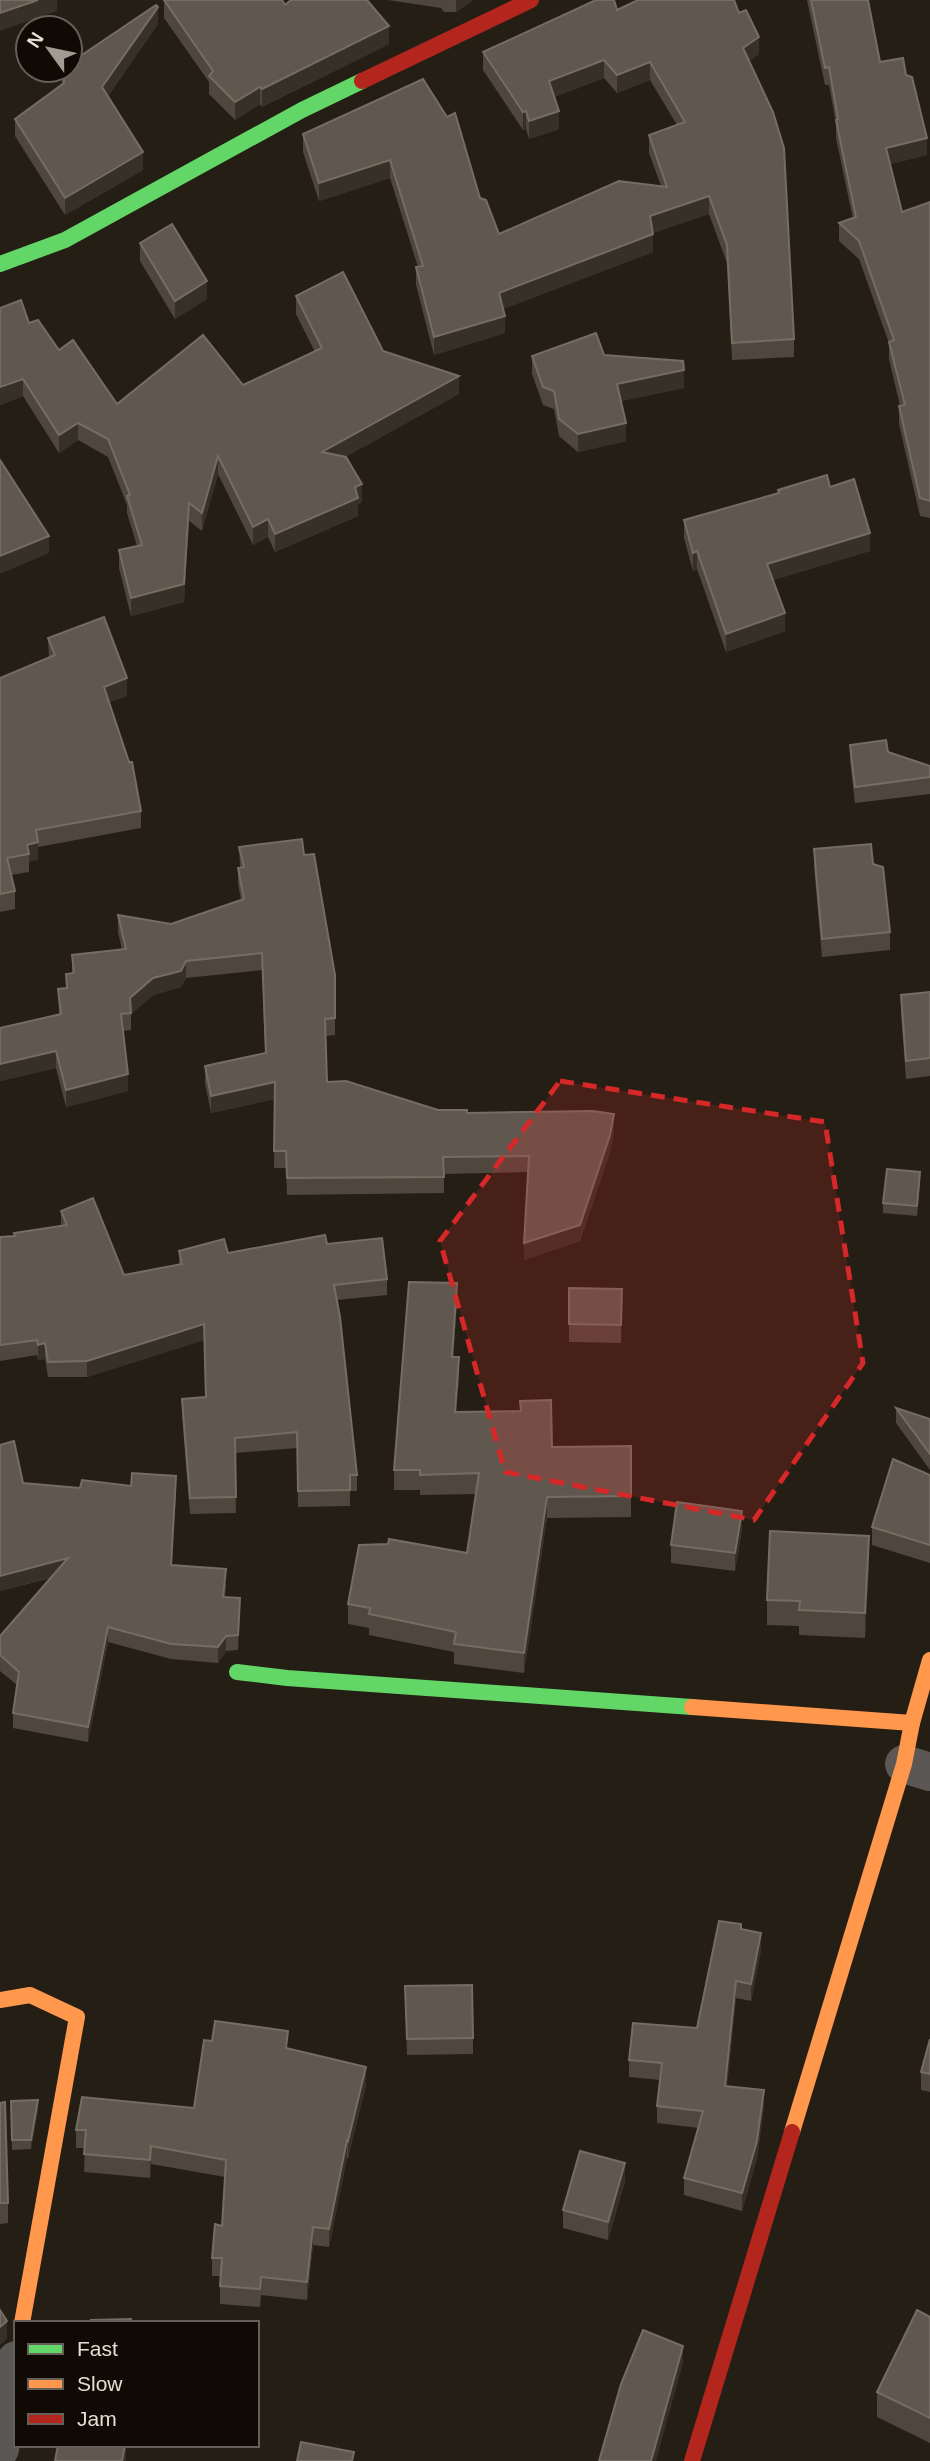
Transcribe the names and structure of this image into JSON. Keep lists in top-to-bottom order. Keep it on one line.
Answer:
{"legend":["Fast","Slow","Jam"],"north":"top left"}
